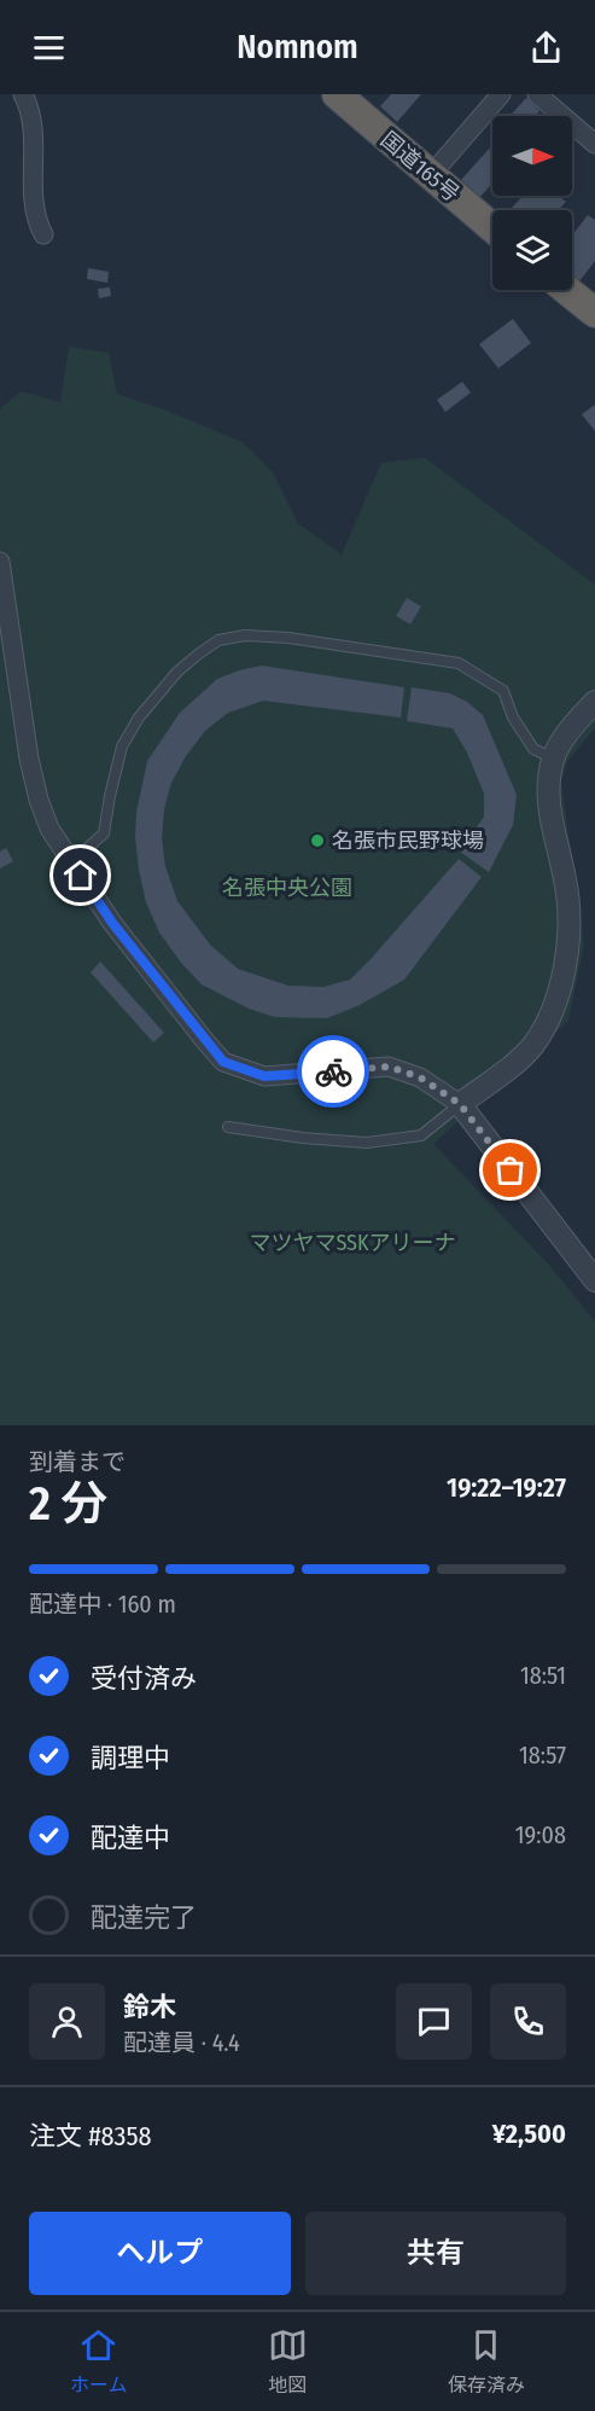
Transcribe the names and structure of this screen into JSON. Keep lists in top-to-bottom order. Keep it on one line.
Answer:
{"streets":{"highway":["国道165号"]},"parks":["名張中央公園","マツヤマSSKアリーナ"],"places":["名張市民野球場"],"north":"right","page":{"header":"Nomnom","heading":["2 分","到着まで","19:22–19:27"],"panel":["鈴木","配達員 · 4.4","注文 #8358","¥2,500"],"bar":"配達中 · 160 m","list":[["受付済み","18:51"],["調理中","18:57"],["配達中","19:08"],"配達完了"],"buttons":["ヘルプ","共有"],"tabs":["ホーム","地図","保存済み"]}}
